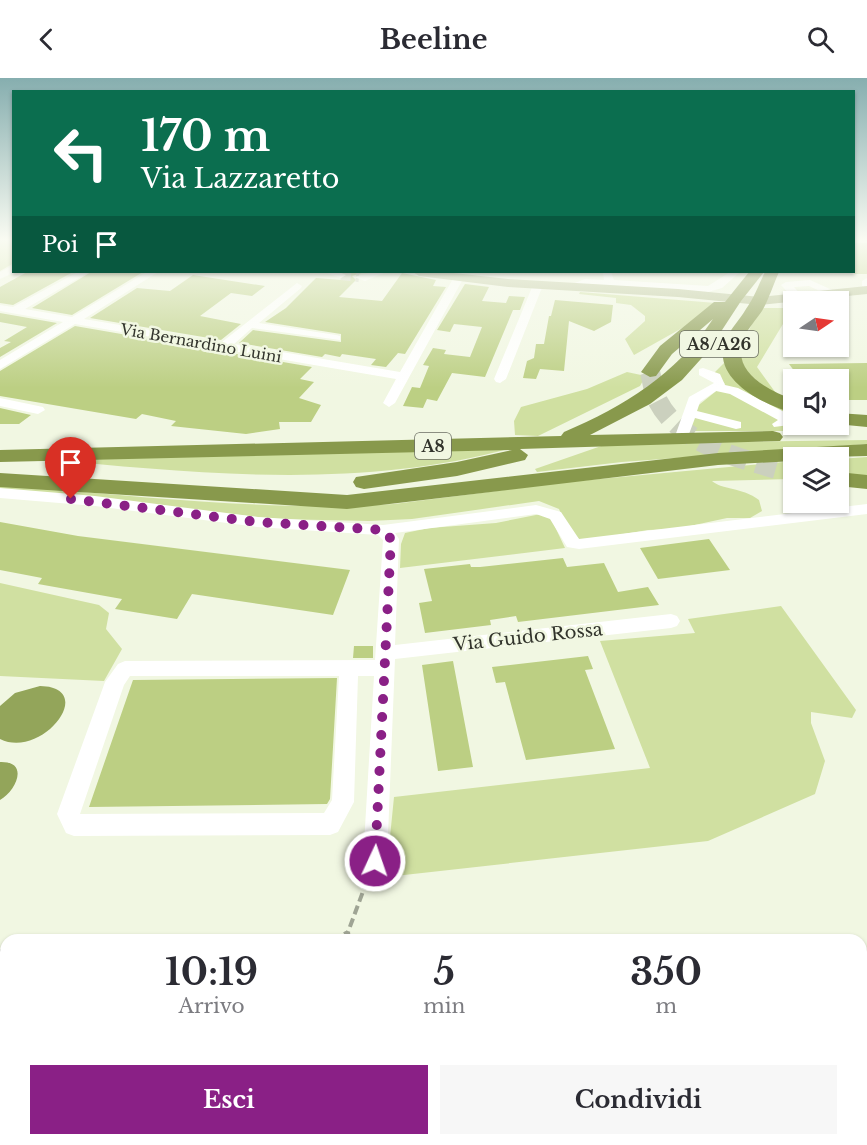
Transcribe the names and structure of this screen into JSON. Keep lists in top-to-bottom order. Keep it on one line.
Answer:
{"streets":{"highway":["A8/A26","A8"],"street":["Via Bernardino Luini","Via Guido Rossa"]},"north":"right","page":{"header":"Beeline","turn":["170 m","Via Lazzaretto"],"then":"Poi","eta":["10:19","Arrivo","5","min","350","m"],"buttons":["Esci","Condividi"]}}
